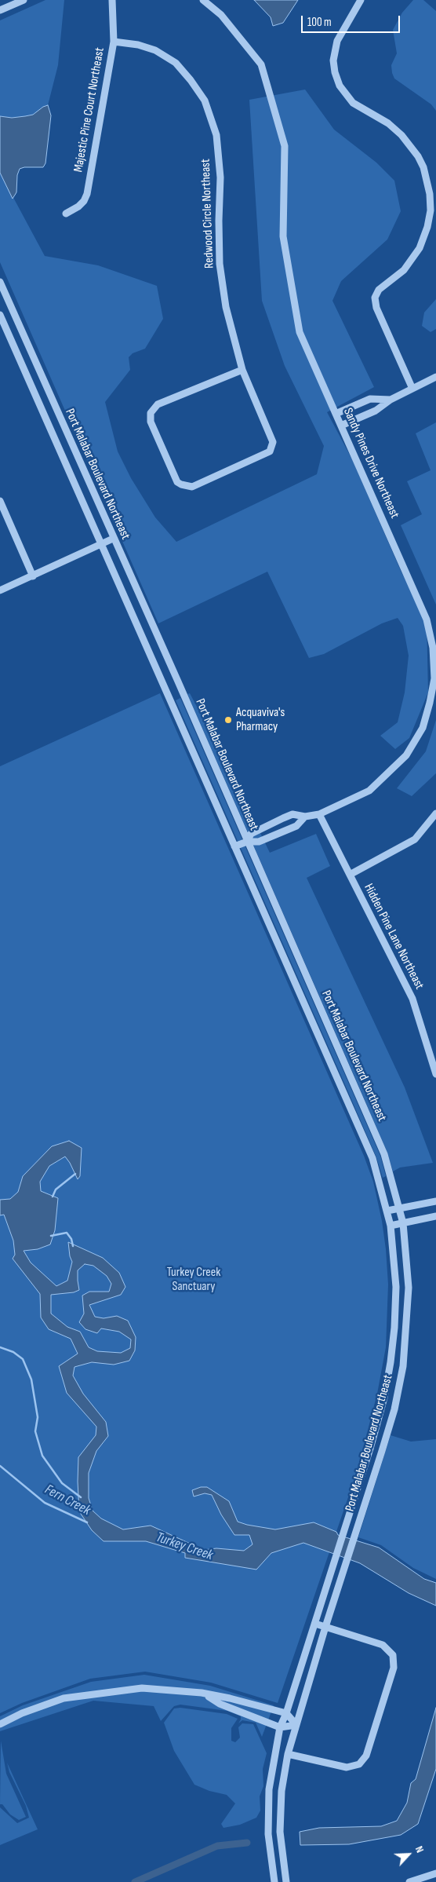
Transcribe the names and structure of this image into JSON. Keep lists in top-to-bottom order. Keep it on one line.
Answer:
{"streets":{"street":["Majestic Pine Court Northeast","Redwood Circle Northeast","Sandy Pines Drive Northeast","Port Malabar Boulevard Northeast","Hidden Pine Lane Northeast"]},"crossings":[["Majestic Pine Court Northeast","Redwood Circle Northeast"],["Sandy Pines Drive Northeast","Port Malabar Boulevard Northeast"],["Sandy Pines Drive Northeast","Hidden Pine Lane Northeast"]],"water":["Fern Creek","Turkey Creek"],"parks":["Turkey Creek Sanctuary"],"places":["Acquaviva's Pharmacy"],"scale_bar":"100 m","north":"top right"}
